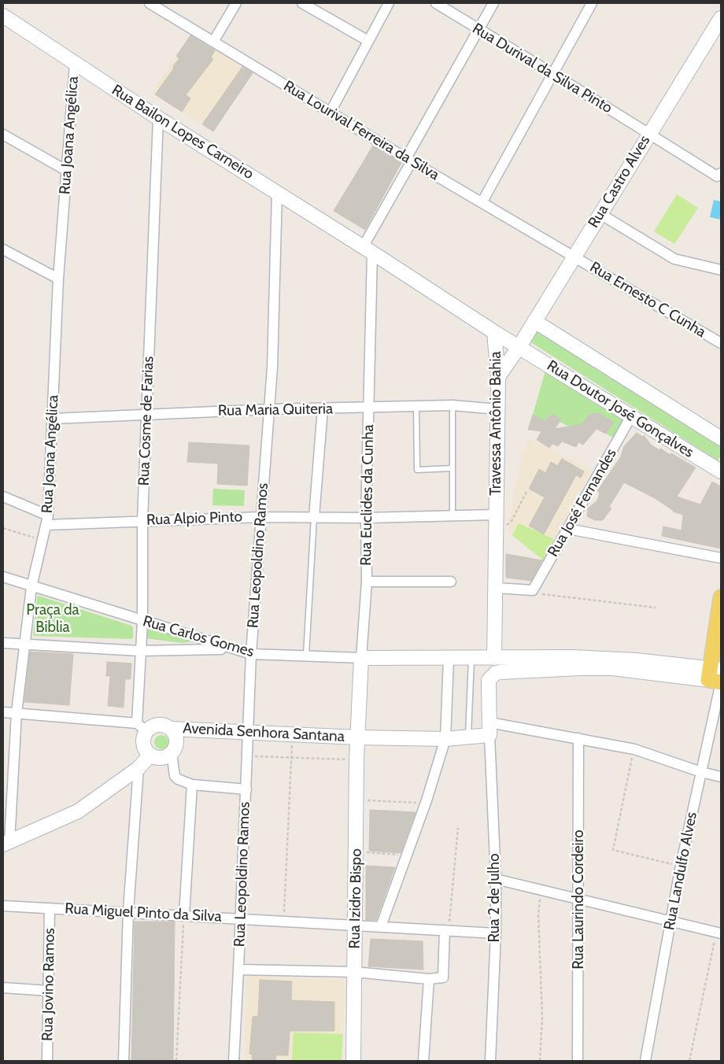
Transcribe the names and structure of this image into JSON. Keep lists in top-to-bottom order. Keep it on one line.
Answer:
{"streets":{"street":["Rua Durival da Silva Pinto","Rua Lourival Ferreira da Silva","Rua Bailon Lopes Carneiro","Rua Joana Angélica","Rua Castro Alves","Rua Ernesto C Cunha","Rua Doutor José Gonçalves","Rua Maria Quiteria","Rua Cosme de Farias","Travessa Antônio Bahia","Rua Euclides da Cunha","Rua José Fernandes","Rua Alpio Pinto","Rua Leopoldino Ramos","Rua Carlos Gomes","Avenida Senhora Santana","Rua Landulfo Alves","Rua 2 de Julho","Rua Izidro Bispo","Rua Laurindo Cordeiro","Rua Miguel Pinto da Silva","Rua Jovino Ramos"]},"crossings":[["Rua Durival da Silva Pinto","Rua Castro Alves"],["Rua Lourival Ferreira da Silva","Rua Castro Alves"],["Rua Lourival Ferreira da Silva","Rua Ernesto C Cunha"],["Rua Bailon Lopes Carneiro","Rua Joana Angélica"],["Rua Bailon Lopes Carneiro","Rua Doutor José Gonçalves"],["Rua Bailon Lopes Carneiro","Rua Cosme de Farias"],["Rua Bailon Lopes Carneiro","Travessa Antônio Bahia"],["Rua Bailon Lopes Carneiro","Rua Euclides da Cunha"],["Rua Bailon Lopes Carneiro","Rua Leopoldino Ramos"],["Rua Joana Angélica","Rua Maria Quiteria"],["Rua Joana Angélica","Rua Alpio Pinto"],["Rua Joana Angélica","Rua Carlos Gomes"],["Rua Castro Alves","Rua Ernesto C Cunha"],["Rua Castro Alves","Rua Doutor José Gonçalves"],["Rua Castro Alves","Travessa Antônio Bahia"],["Rua Doutor José Gonçalves","Travessa Antônio Bahia"],["Rua Doutor José Gonçalves","Rua José Fernandes"],["Rua Maria Quiteria","Rua Cosme de Farias"],["Rua Maria Quiteria","Travessa Antônio Bahia"],["Rua Maria Quiteria","Rua Euclides da Cunha"],["Rua Maria Quiteria","Rua Leopoldino Ramos"],["Rua Cosme de Farias","Rua Alpio Pinto"],["Rua Cosme de Farias","Rua Carlos Gomes"],["Rua Cosme de Farias","Avenida Senhora Santana"],["Travessa Antônio Bahia","Rua Euclides da Cunha"],["Travessa Antônio Bahia","Rua Alpio Pinto"],["Travessa Antônio Bahia","Rua Carlos Gomes"],["Rua Euclides da Cunha","Rua Alpio Pinto"],["Rua Euclides da Cunha","Rua Carlos Gomes"],["Rua Euclides da Cunha","Avenida Senhora Santana"],["Rua Euclides da Cunha","Rua Izidro Bispo"],["Rua Alpio Pinto","Rua Leopoldino Ramos"],["Rua Leopoldino Ramos","Rua Carlos Gomes"],["Rua Leopoldino Ramos","Avenida Senhora Santana"],["Rua Leopoldino Ramos","Rua Miguel Pinto da Silva"],["Rua Carlos Gomes","Rua Landulfo Alves"],["Avenida Senhora Santana","Rua 2 de Julho"],["Avenida Senhora Santana","Rua Izidro Bispo"],["Rua 2 de Julho","Rua Miguel Pinto da Silva"],["Rua Izidro Bispo","Rua Miguel Pinto da Silva"],["Rua Miguel Pinto da Silva","Rua Jovino Ramos"]],"parks":["Praça da Biblia"]}
